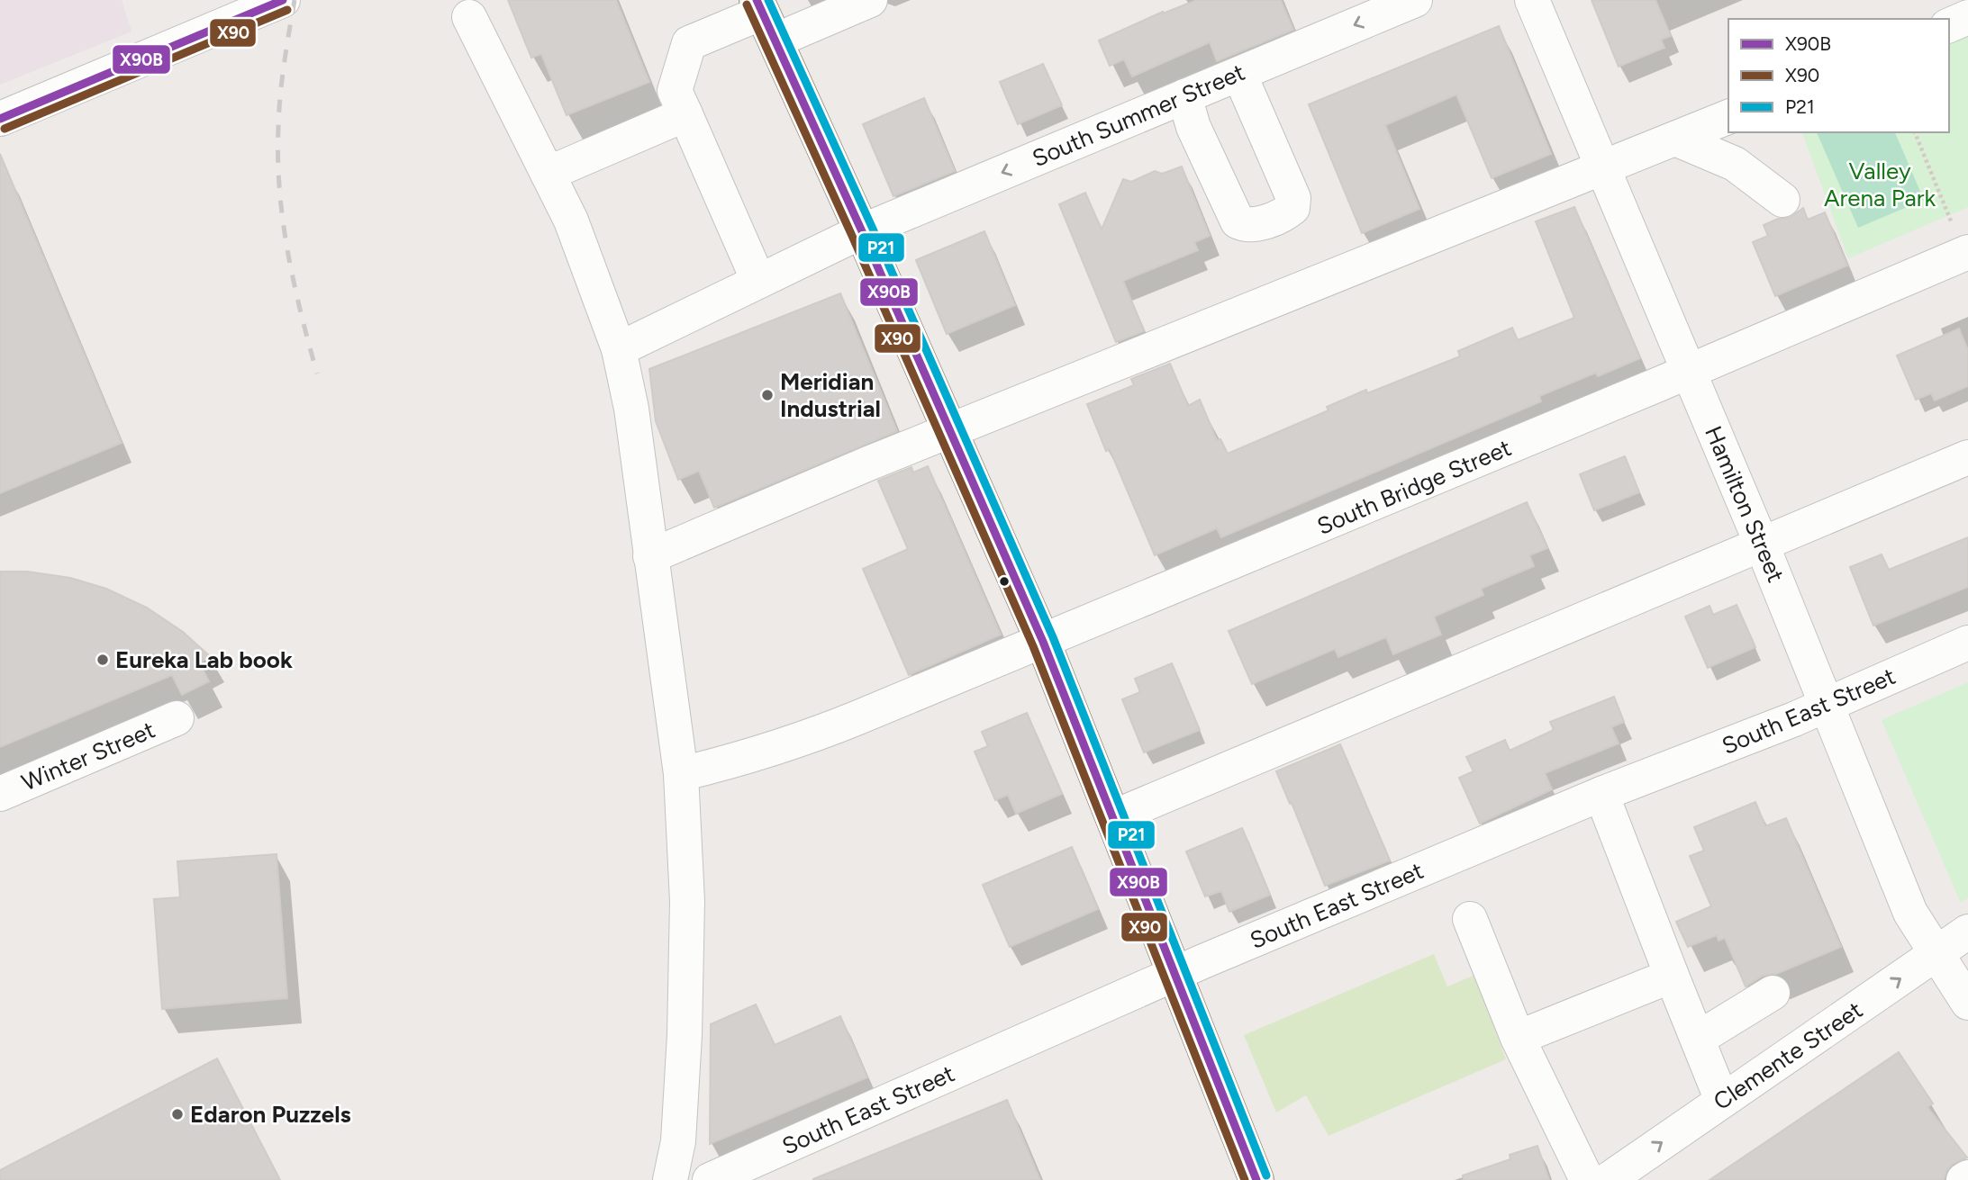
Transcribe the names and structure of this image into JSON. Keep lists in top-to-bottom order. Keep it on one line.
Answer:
{"streets":{"street":["South Summer Street","South Bridge Street","Hamilton Street","South East Street","Winter Street","Clemente Street"]},"crossings":[["South Bridge Street","Hamilton Street"],["Hamilton Street","South East Street"],["Hamilton Street","Clemente Street"]],"parks":["Valley Arena Park"],"places":["Meridian Industrial","Eureka Lab book","Edaron Puzzels"],"lines":["transit line X90B","transit line P21","transit line X90"],"legend":["X90B","X90","P21"]}
